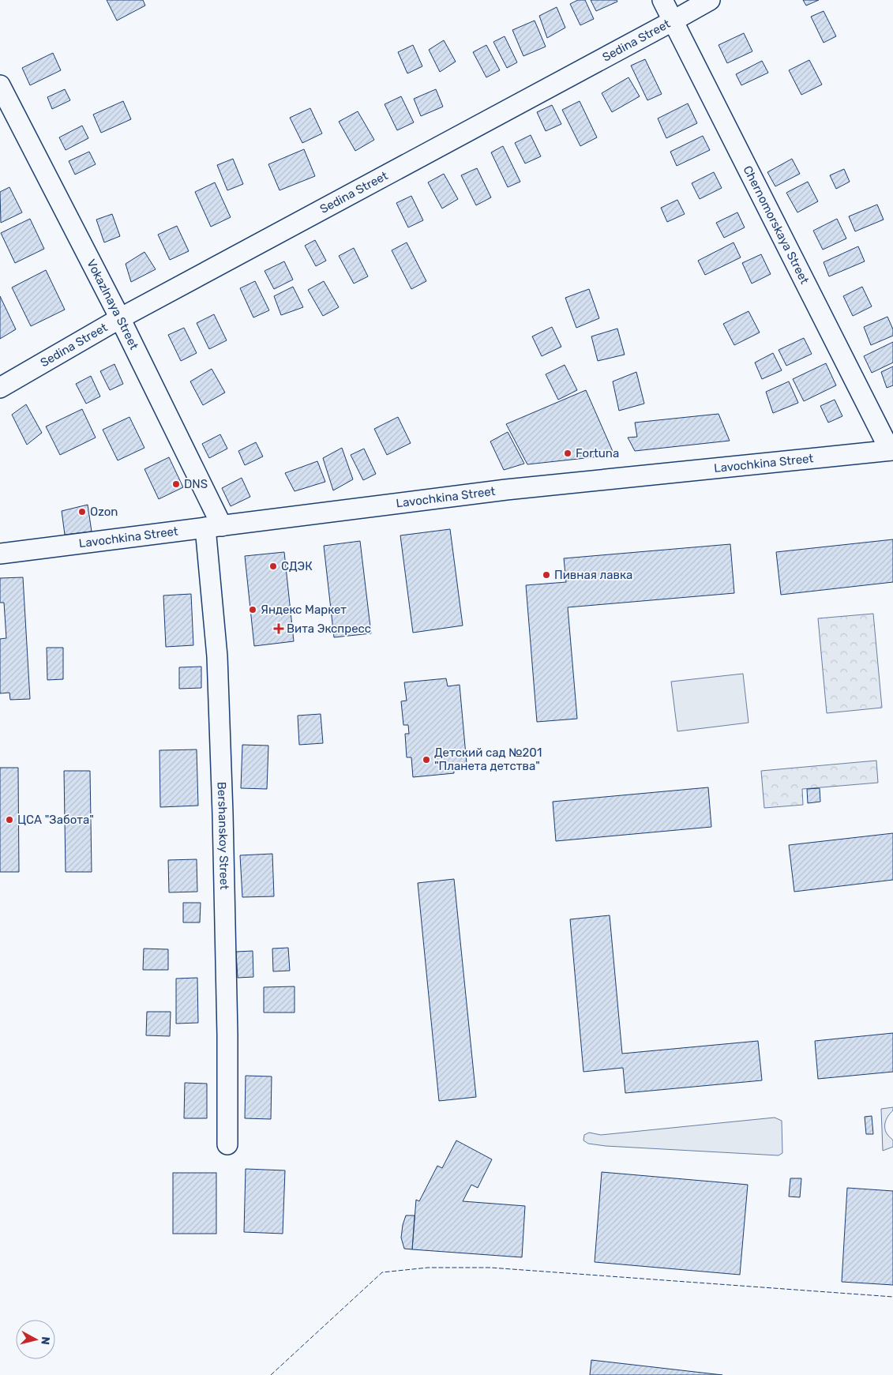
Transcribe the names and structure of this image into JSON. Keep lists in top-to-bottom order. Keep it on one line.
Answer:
{"streets":{"street":["Sedina Street","Chernomorskaya Street","Vokazlnaya Street","Lavochkina Street","Bershanskoy Street"]},"crossings":[["Sedina Street","Chernomorskaya Street"],["Sedina Street","Vokazlnaya Street"],["Chernomorskaya Street","Lavochkina Street"],["Vokazlnaya Street","Lavochkina Street"],["Vokazlnaya Street","Bershanskoy Street"],["Lavochkina Street","Bershanskoy Street"]],"places":{"other":["Fortuna","DNS","Ozon","СДЭК","Пивная лавка","Яндекс Маркет","Детский сад №201 \"Планета детства\"","ЦСА \"Забота\""],"health":["Вита Экспресс"]},"north":"right"}
